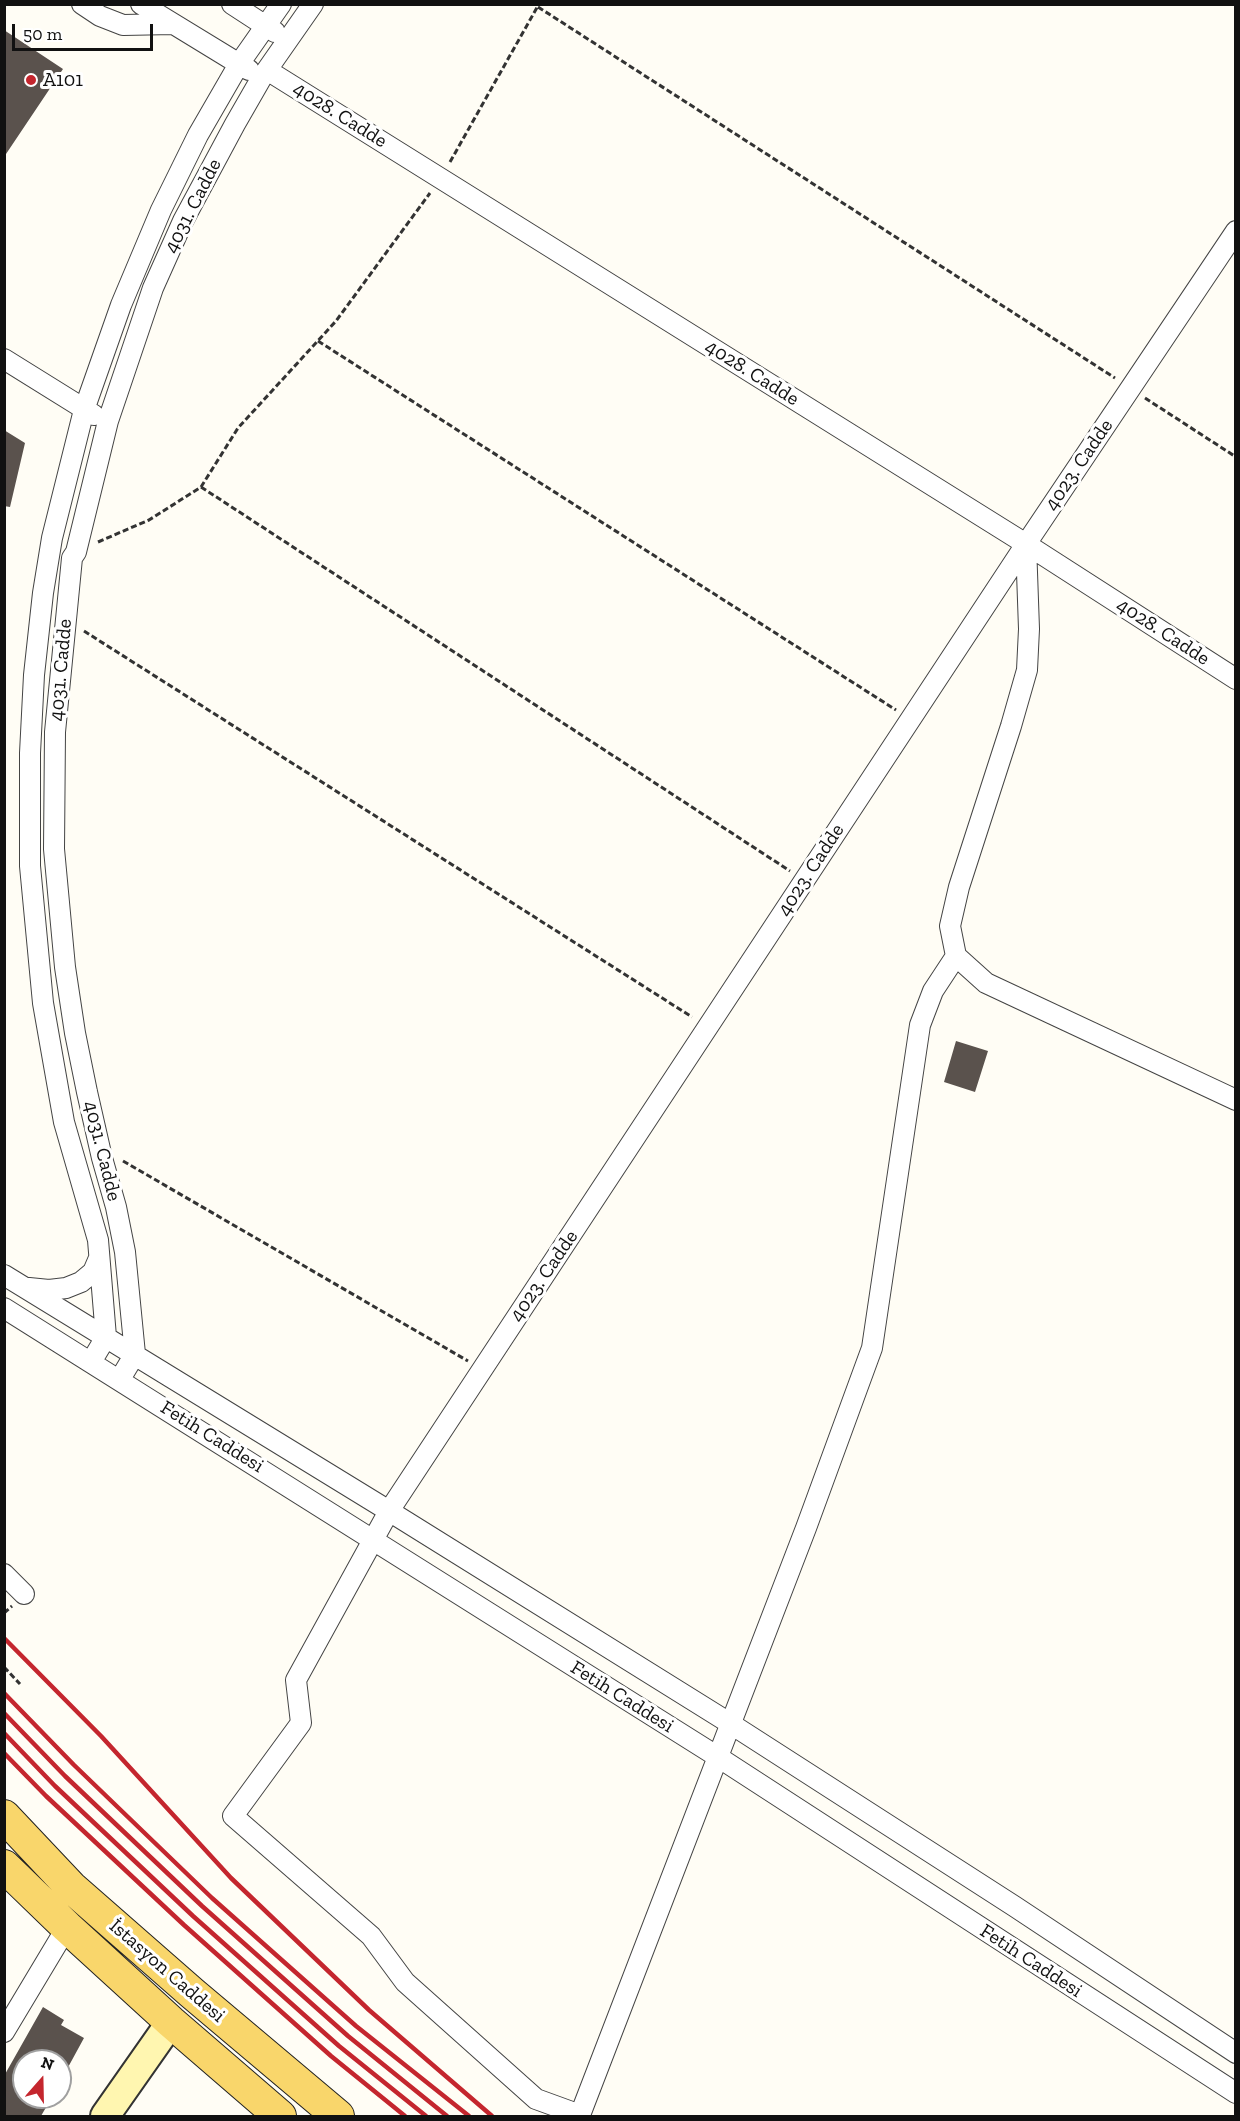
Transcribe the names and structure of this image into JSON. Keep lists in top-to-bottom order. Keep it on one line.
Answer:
{"streets":{"main road":["İstasyon Caddesi"],"street":["4028. Cadde","4031. Cadde","4023. Cadde","Fetih Caddesi"]},"crossings":[["4028. Cadde","4031. Cadde"],["4028. Cadde","4023. Cadde"],["4031. Cadde","Fetih Caddesi"],["4023. Cadde","Fetih Caddesi"]],"places":["A101"],"scale_bar":"50 m","north":"top"}
